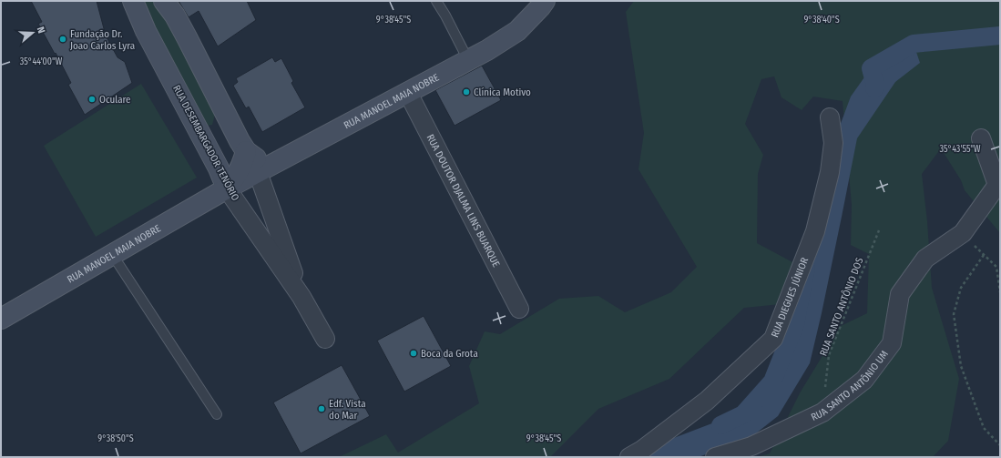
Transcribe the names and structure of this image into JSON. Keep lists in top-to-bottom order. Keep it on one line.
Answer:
{"streets":{"street":["RUA MANOEL MAIA NOBRE","RUA DESEMBARGADOR TENÓRIO","RUA DOUTOR DJALMA LINS BUARQUE","RUA DIEGUES JÚNIOR","RUA SANTO ANTÔNIO UM"],"path":["RUA SANTO ANTÔNIO DOS"]},"crossings":[["RUA MANOEL MAIA NOBRE","RUA DESEMBARGADOR TENÓRIO"],["RUA MANOEL MAIA NOBRE","RUA DOUTOR DJALMA LINS BUARQUE"],["RUA SANTO ANTÔNIO DOS","RUA SANTO ANTÔNIO UM"]],"places":["Fundação Dr. Joao Carlos Lyra","Clínica Motivo","Oculare","Boca da Grota","Edf. Vista do Mar"],"north":"right","coordinates":["9°38'45\"S","9°38'40\"S","35°44'00\"W","35°43'55\"W","9°38'50\"S"]}
